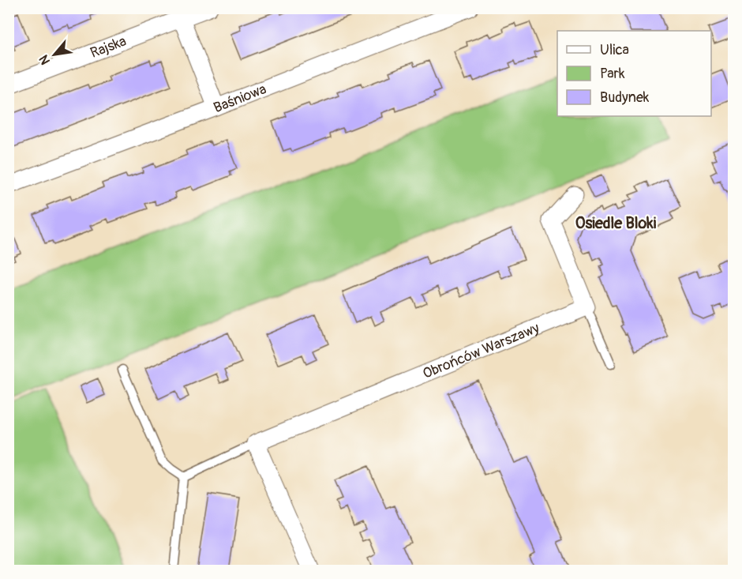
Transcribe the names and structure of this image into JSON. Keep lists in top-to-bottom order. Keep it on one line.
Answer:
{"streets":{"street":["Rajska","Baśniowa","Obrońców Warszawy"]},"districts":["Osiedle Bloki"],"legend":["Ulica","Park","Budynek"],"north":"bottom left"}
